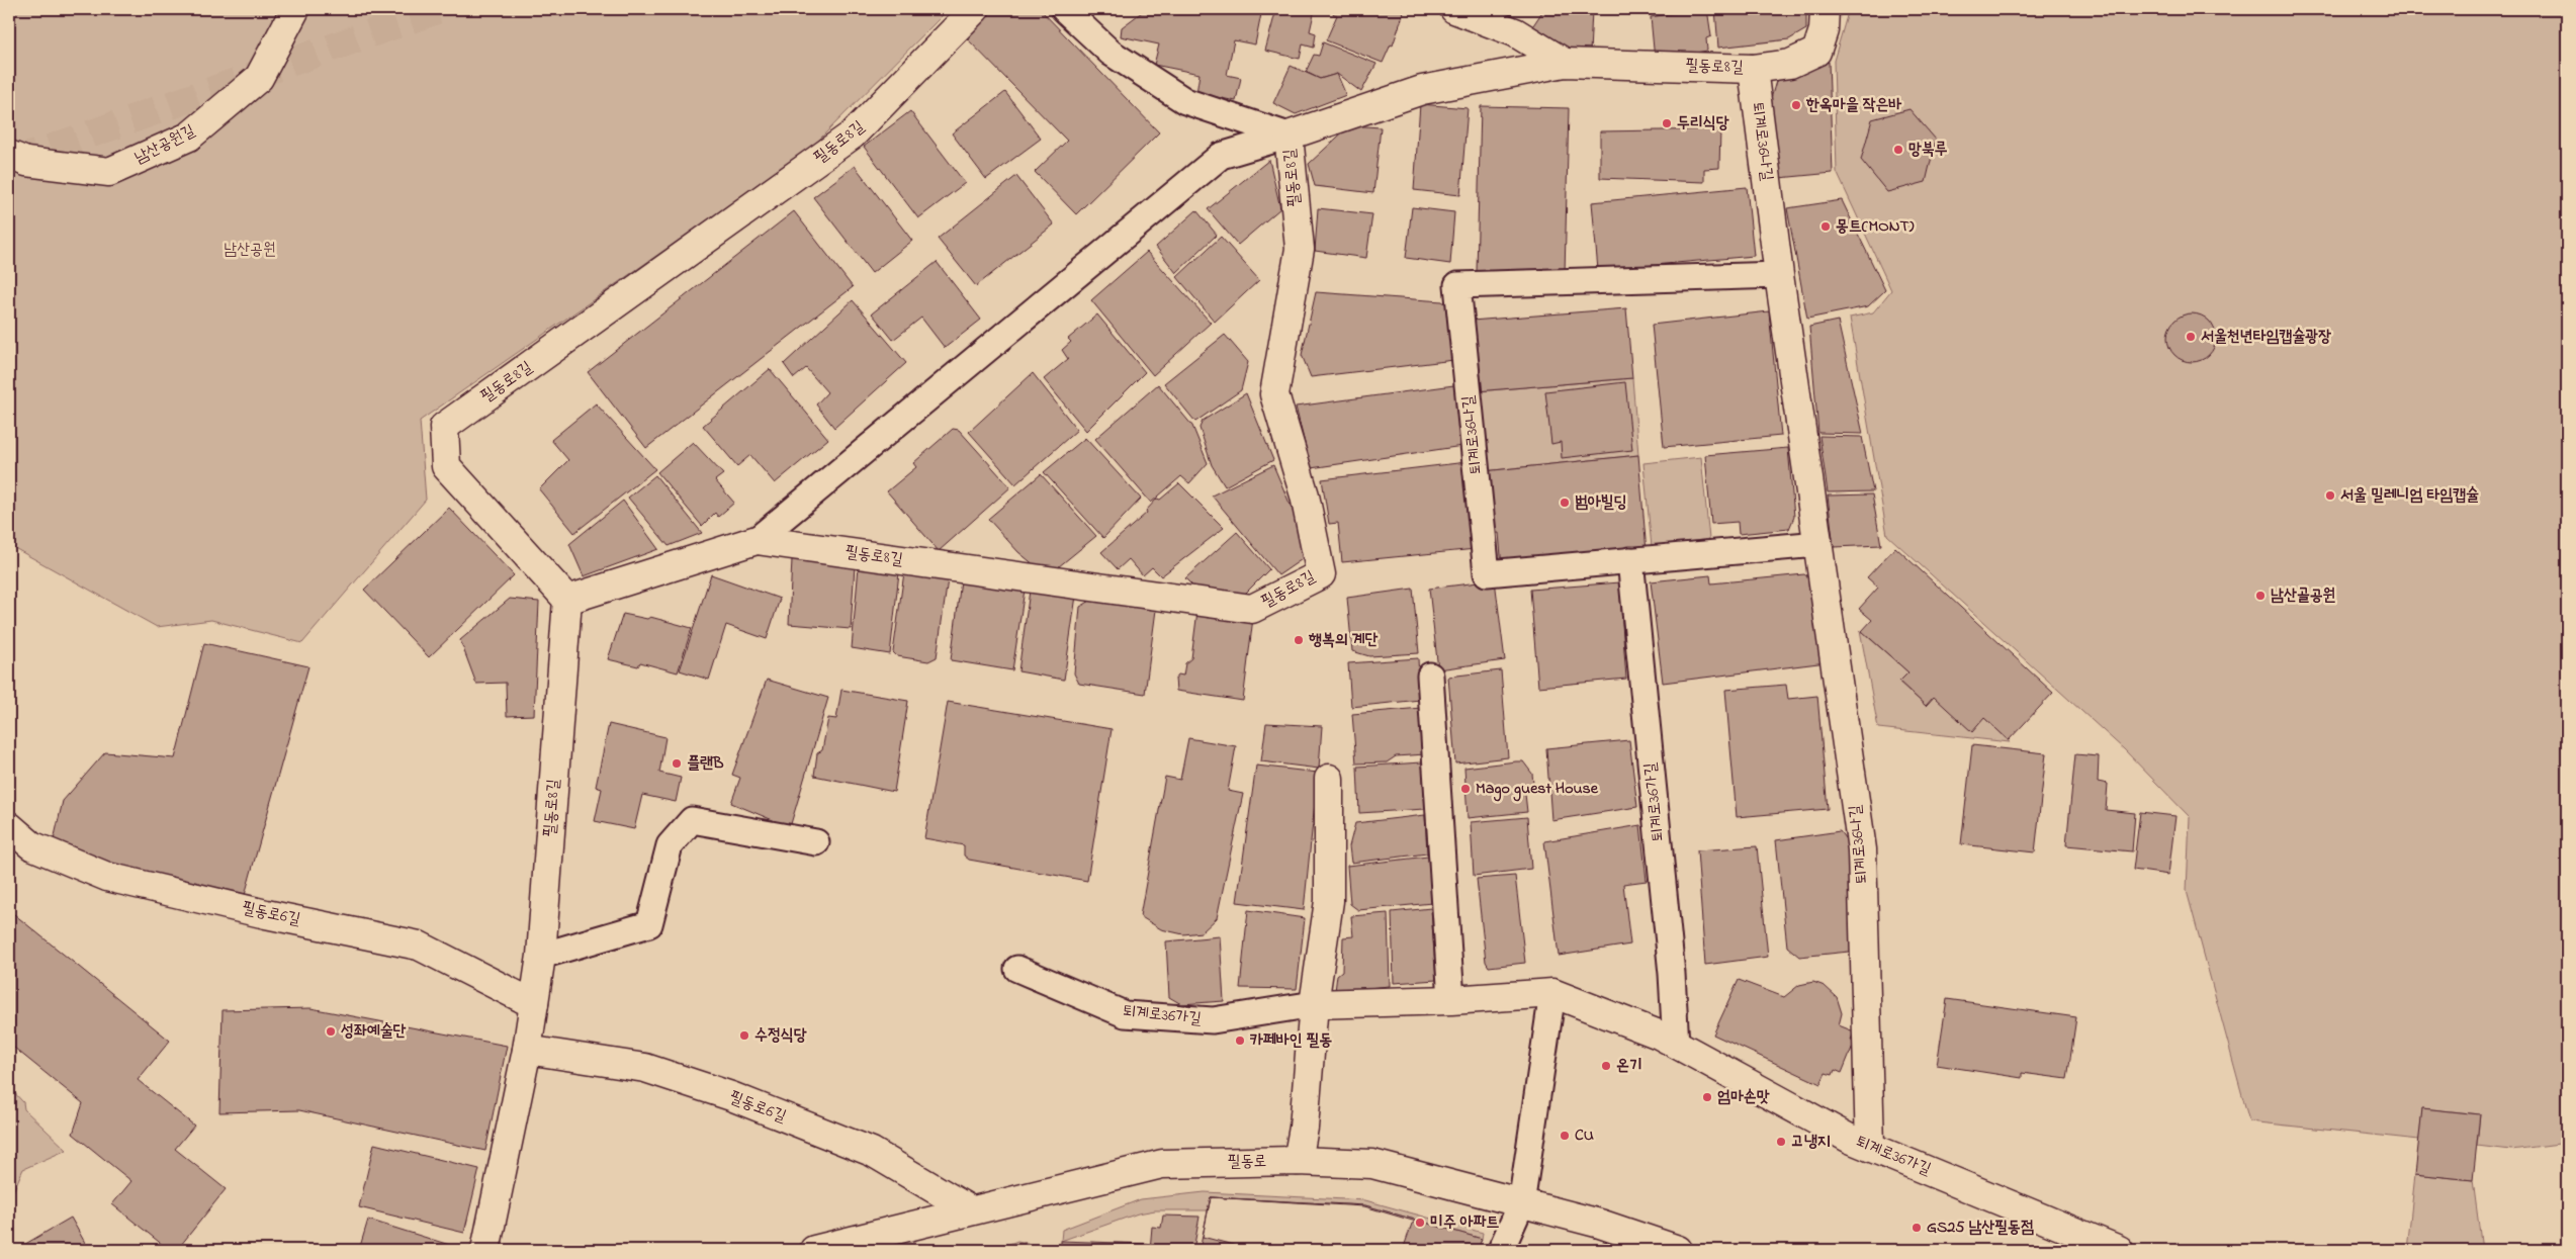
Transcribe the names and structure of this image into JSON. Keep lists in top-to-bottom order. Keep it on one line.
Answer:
{"streets":{"street":["필동로8길","퇴계로36나길","남산공원길","퇴계로36가길","필동로6길","필동로"]},"crossings":[["필동로8길","퇴계로36나길"],["필동로8길","필동로6길"],["퇴계로36나길","퇴계로36가길"],["필동로6길","필동로"]],"parks":["남산공원"],"places":["한옥마을 작은바","두리식당","망북루","몽트(MONT)","서울천년타임캡슐광장","서울 밀레니엄 타임캡슐","범아빌딩","남산골공원","행복의 계단","플랜B","Mago guest House","성좌예술단","수정식당","카페바인 필동","온기","엄마손맛","CU","고냉지","미주 아파트","GS25 남산필동점"]}
